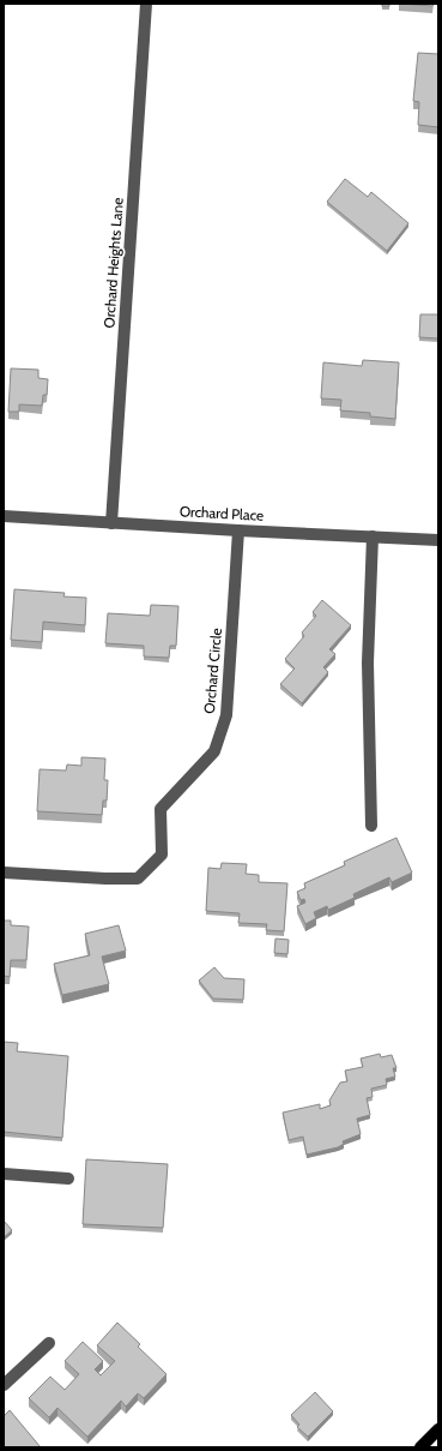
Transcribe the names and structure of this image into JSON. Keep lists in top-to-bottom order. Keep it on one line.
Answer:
{"streets":{"street":["Orchard Heights Lane","Orchard Place","Orchard Circle"]},"crossings":[["Orchard Heights Lane","Orchard Place"],["Orchard Place","Orchard Circle"]]}
